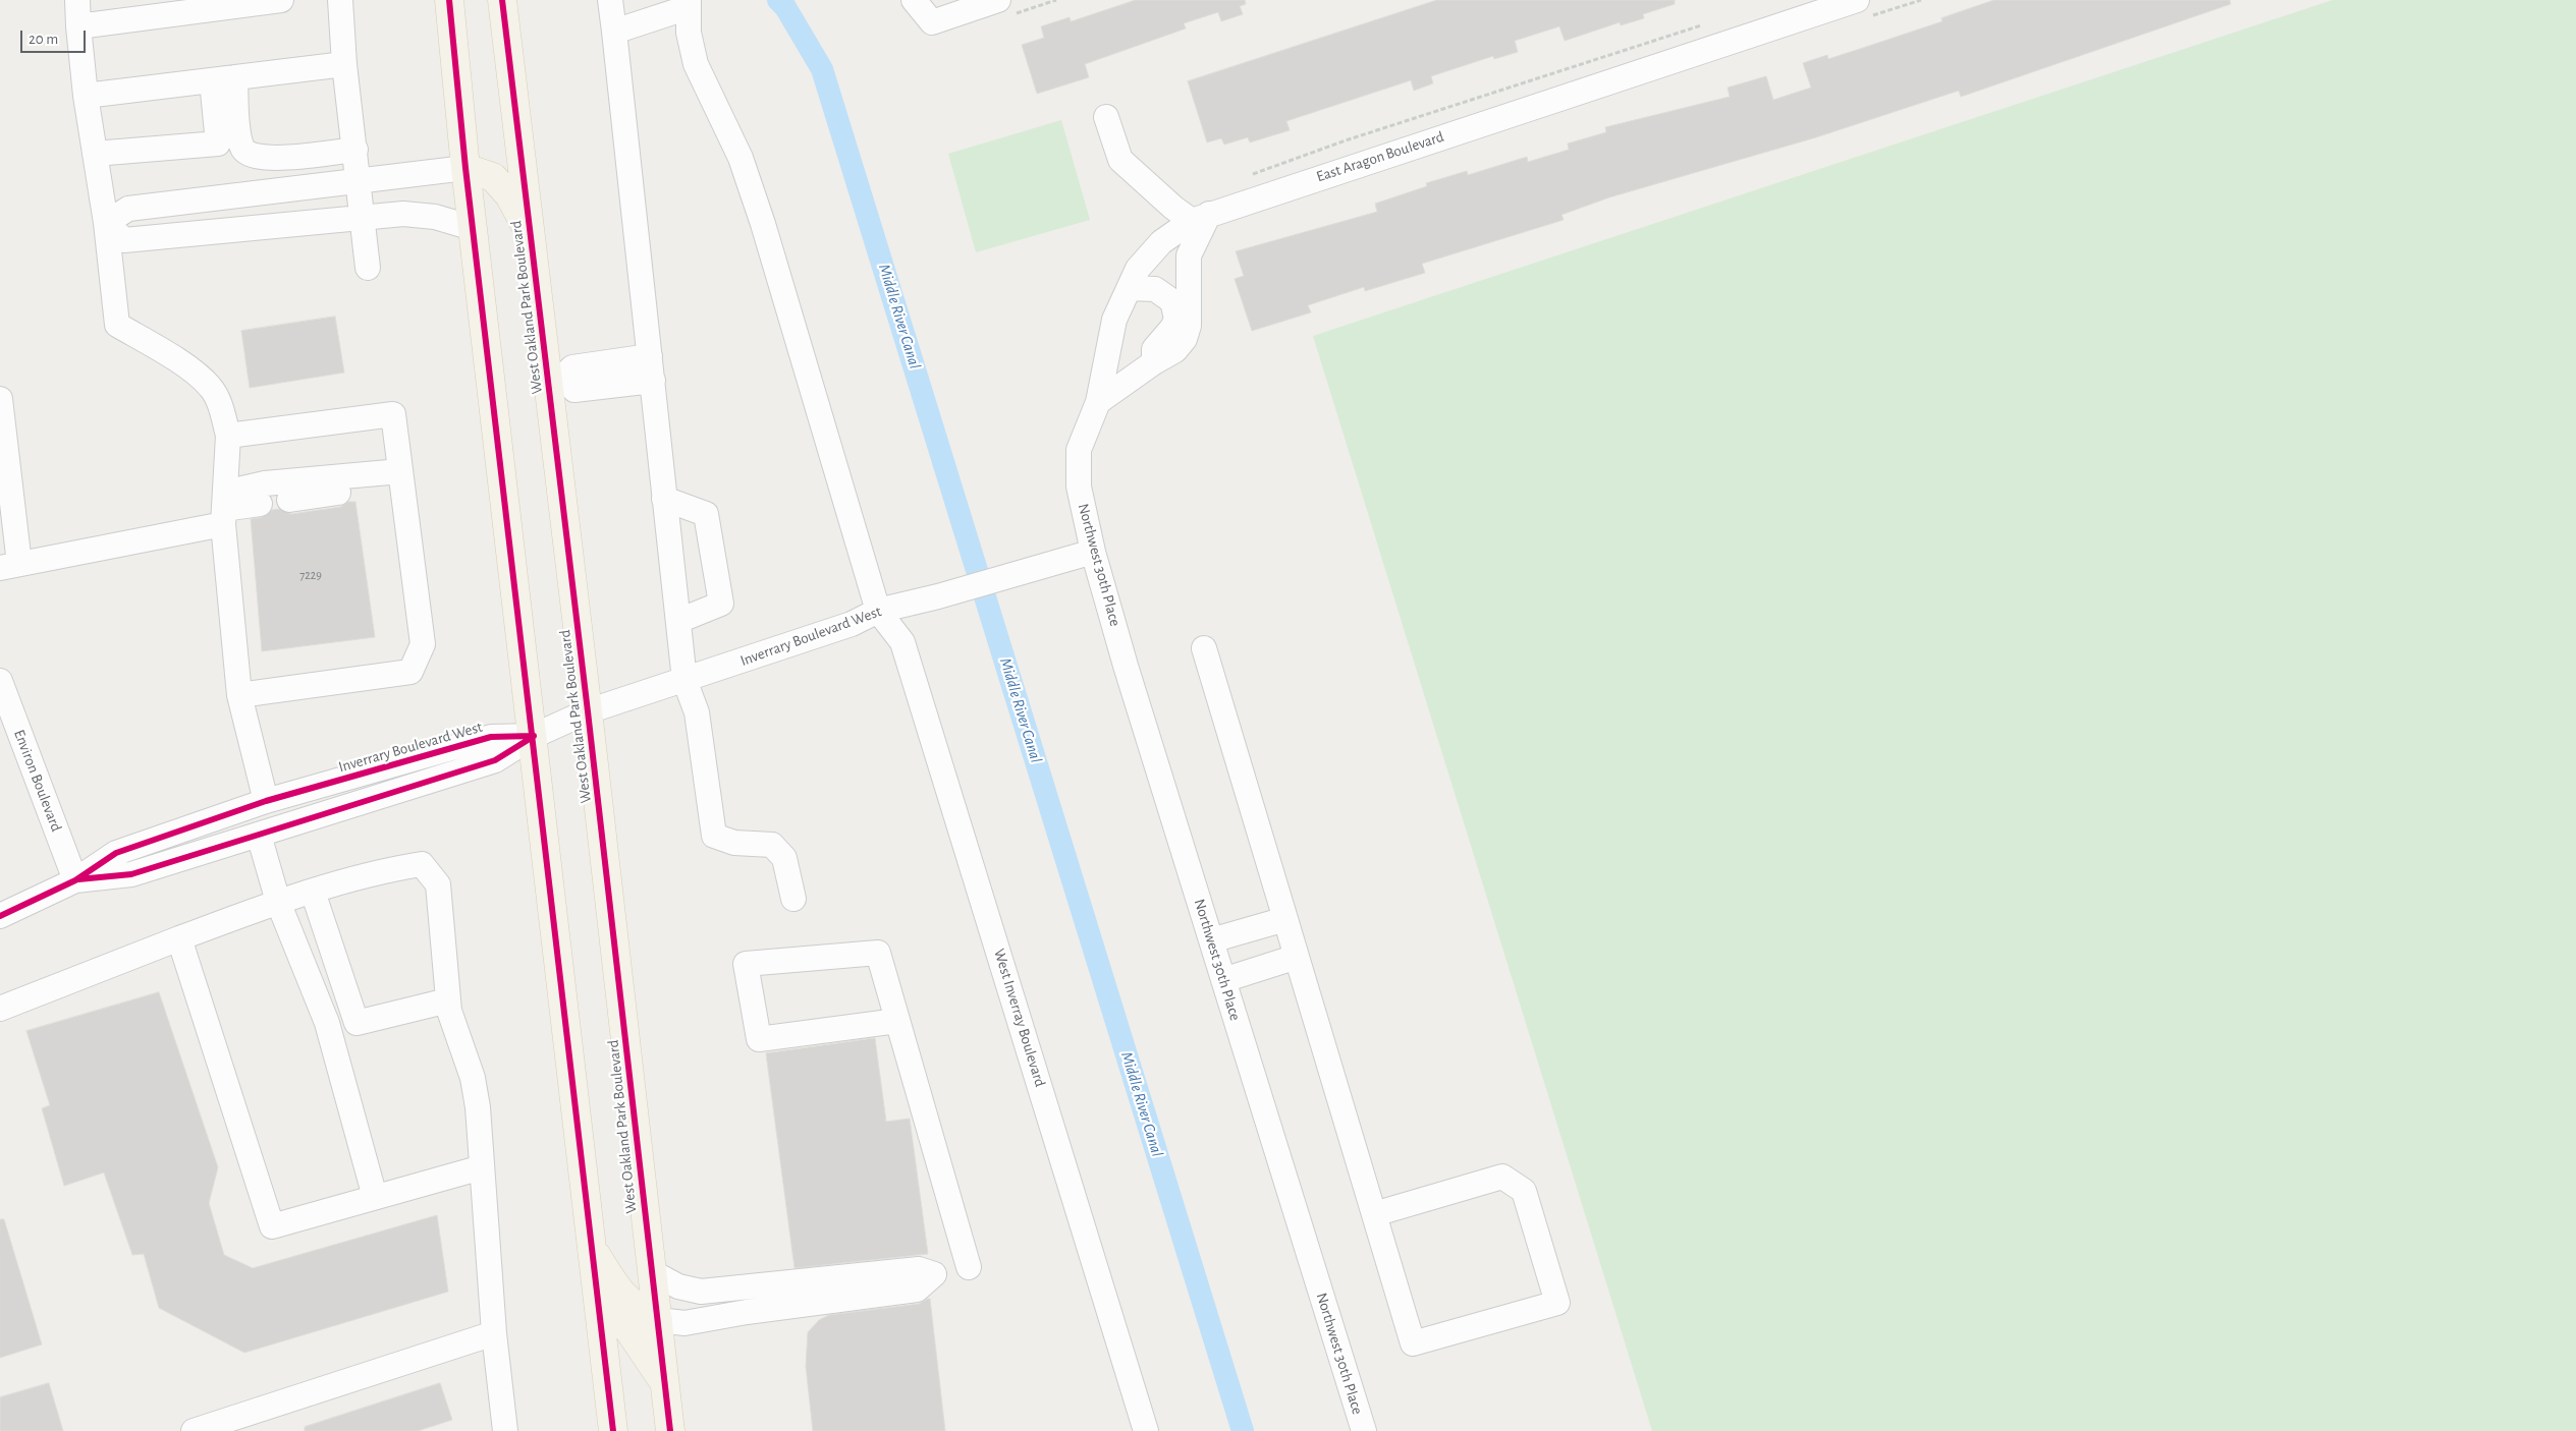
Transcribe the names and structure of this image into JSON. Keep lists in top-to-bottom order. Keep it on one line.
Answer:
{"streets":{"main road":["West Oakland Park Boulevard"],"street":["East Aragon Boulevard","Northwest 30th Place","Inverrary Boulevard West","Environ Boulevard","West Inverray Boulevard"]},"crossings":[["East Aragon Boulevard","Northwest 30th Place"],["West Oakland Park Boulevard","Inverrary Boulevard West"],["Northwest 30th Place","Inverrary Boulevard West"],["Inverrary Boulevard West","Environ Boulevard"],["Inverrary Boulevard West","West Inverray Boulevard"]],"water":["Middle River Canal"],"house_numbers":["7229"],"scale_bar":"20 m"}
